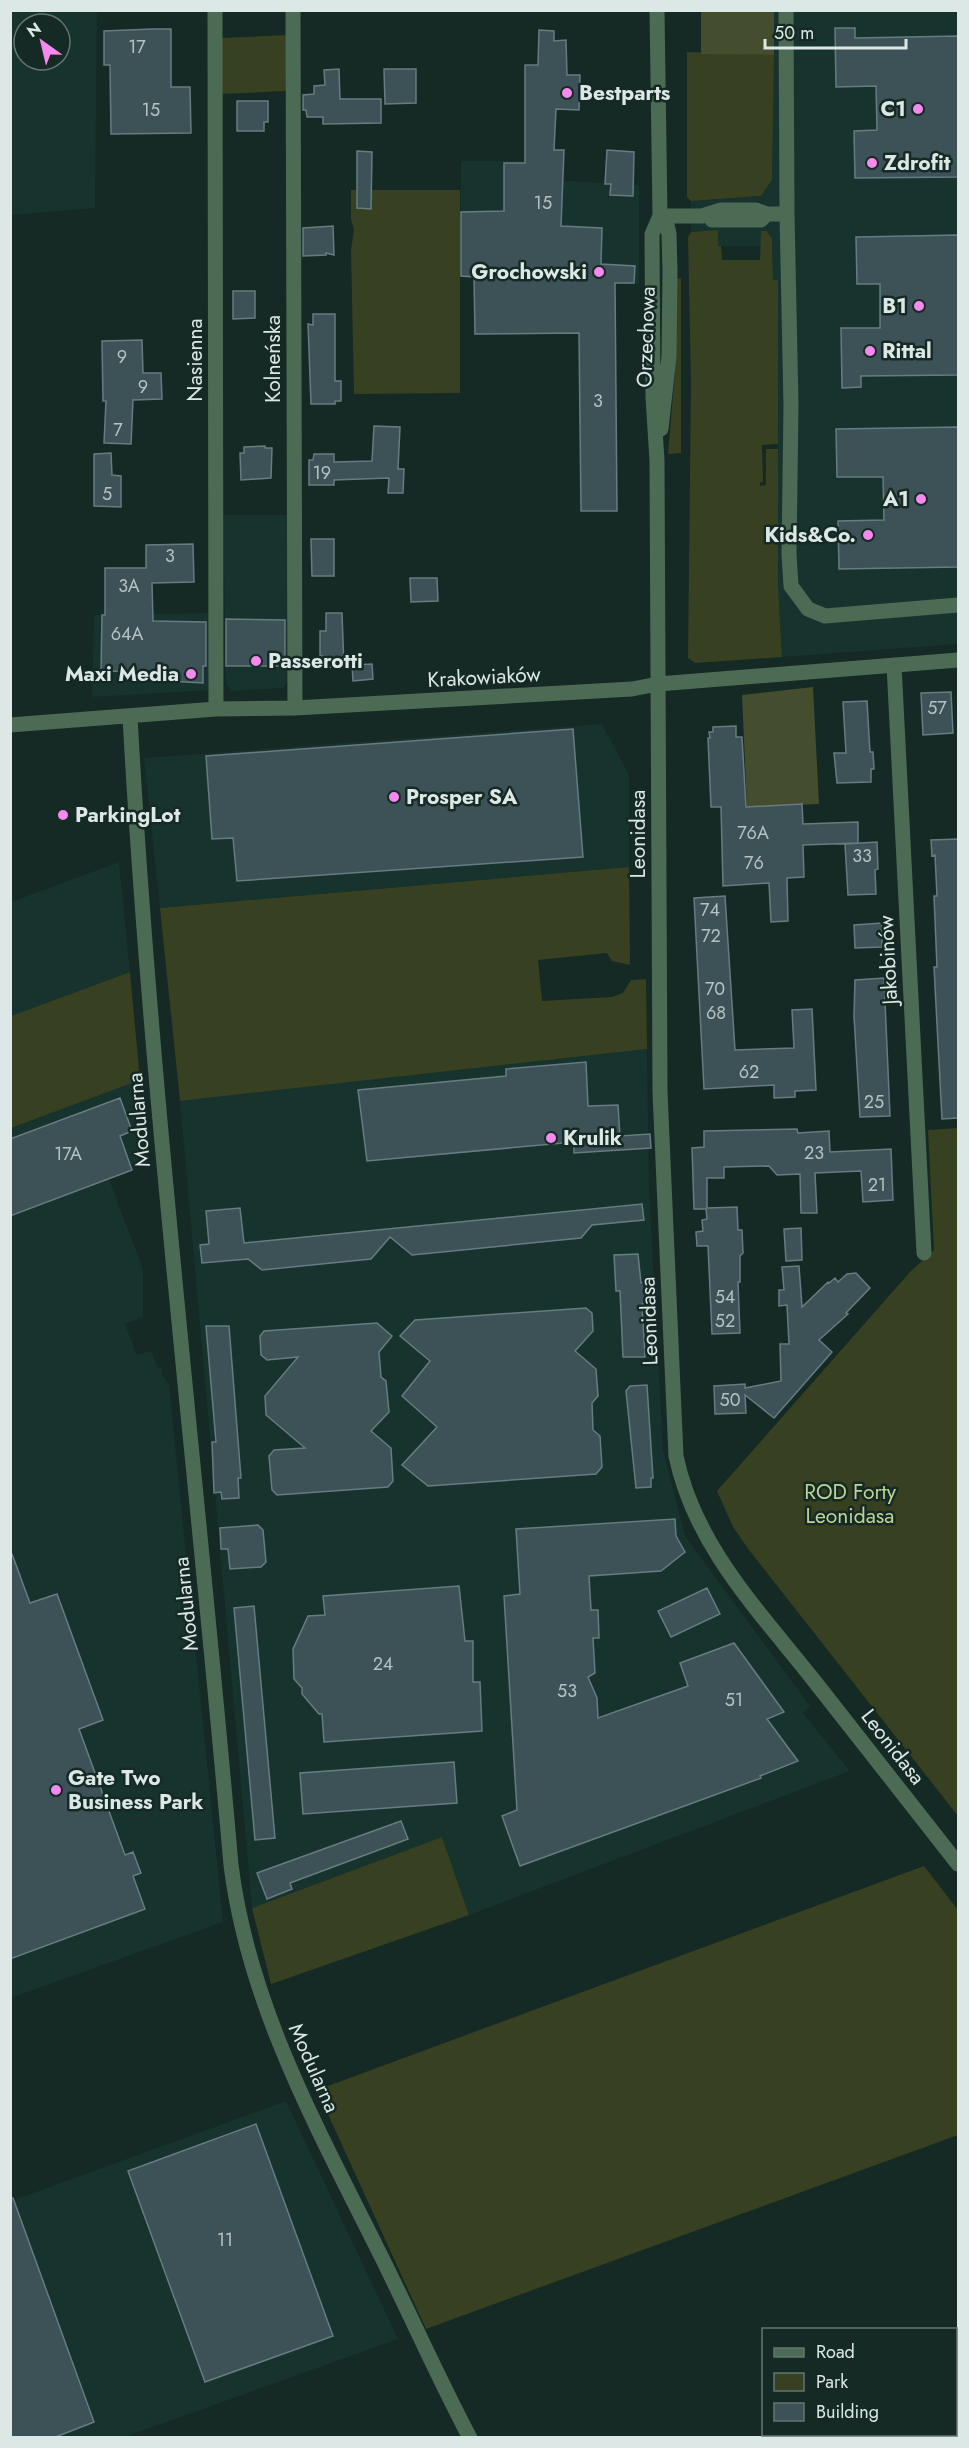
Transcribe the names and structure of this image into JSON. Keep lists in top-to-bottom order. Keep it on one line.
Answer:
{"streets":{"street":["Orzechowa","Kolneńska","Nasienna","Krakowiaków","Leonidasa","Jakobinów","Modularna"]},"crossings":[["Orzechowa","Krakowiaków"],["Orzechowa","Leonidasa"],["Kolneńska","Krakowiaków"],["Nasienna","Krakowiaków"],["Krakowiaków","Leonidasa"],["Krakowiaków","Jakobinów"],["Krakowiaków","Modularna"]],"parks":["ROD Forty Leonidasa"],"places":["Bestparts","C1","Zdrofit","Grochowski","B1","Rittal","A1","Kids&Co.","Passerotti","Maxi Media","Prosper SA","ParkingLot","Krulik","Gate Two Business Park"],"house_numbers":["17","15","15","9","9","3","7","19","5","3","3A","64A","57","76A","33","76","74","72","70","68","62","25","23","17A","21","54","52","50","24","53","51","11"],"legend":["Road","Park","Building"],"scale_bar":"50 m","north":"top left"}
